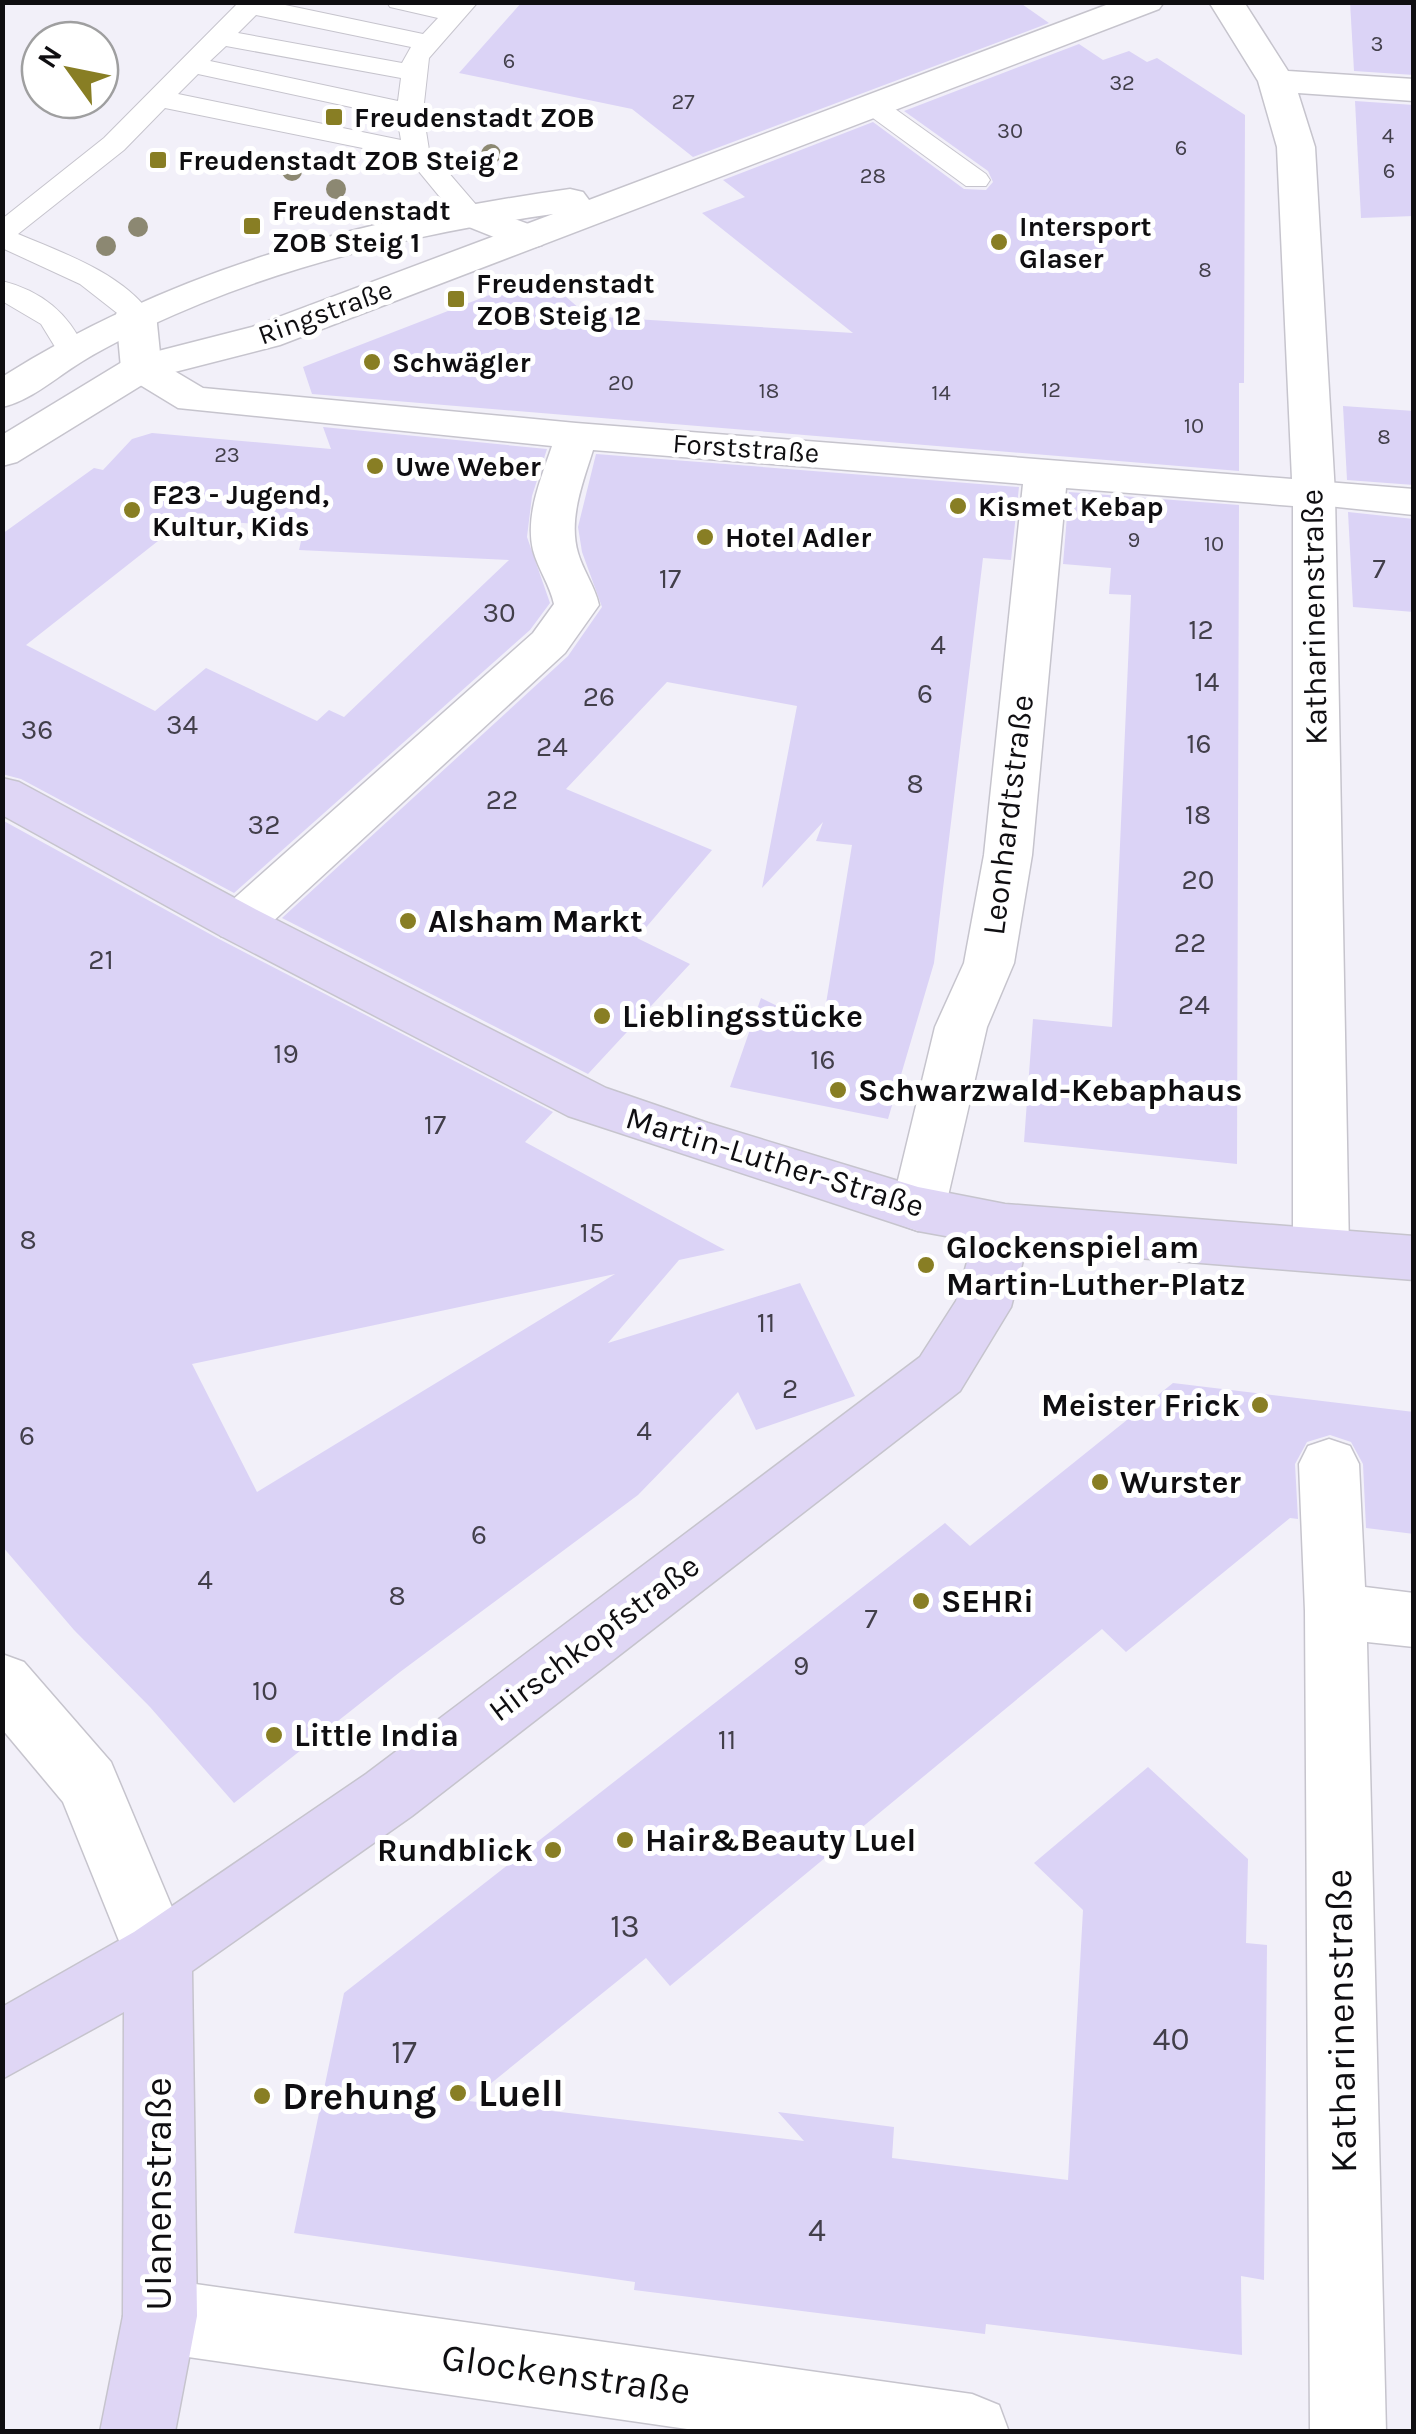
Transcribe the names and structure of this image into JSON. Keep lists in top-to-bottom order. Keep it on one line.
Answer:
{"streets":{"main road":["Martin-Luther-Straße","Hirschkopfstraße","Ulanenstraße"],"street":["Ringstraße","Forststraße","Katharinenstraße","Leonhardtstraße","Glockenstraße"]},"crossings":[["Ringstraße","Forststraße"],["Forststraße","Katharinenstraße"],["Forststraße","Leonhardtstraße"],["Katharinenstraße","Martin-Luther-Straße"],["Leonhardtstraße","Martin-Luther-Straße"],["Martin-Luther-Straße","Hirschkopfstraße"],["Hirschkopfstraße","Ulanenstraße"],["Ulanenstraße","Glockenstraße"]],"places":{"transit":["Freudenstadt ZOB","Freudenstadt ZOB Steig 2","Freudenstadt ZOB Steig 1","Freudenstadt ZOB Steig 12"],"other":["Intersport Glaser","Schwägler","Uwe Weber","Kismet Kebap","F23 - Jugend, Kultur, Kids","Hotel Adler","Alsham Markt","Lieblingsstücke","Schwarzwald-Kebaphaus","Glockenspiel am Martin-Luther-Platz","Meister Frick","Wurster","SEHRi","Little India","Hair&Beauty Luel","Rundblick","Luell","Drehung"]},"house_numbers":["3","6","32","27","30","4","6","6","28","8","20","12","18","14","10","8","23","9","10","7","17","30","12","4","14","6","26","34","36","16","24","8","22","18","32","20","22","21","24","19","16","17","15","8","11","2","4","6","6","4","8","7","9","10","11","13","40","17","4"],"north":"top left"}
